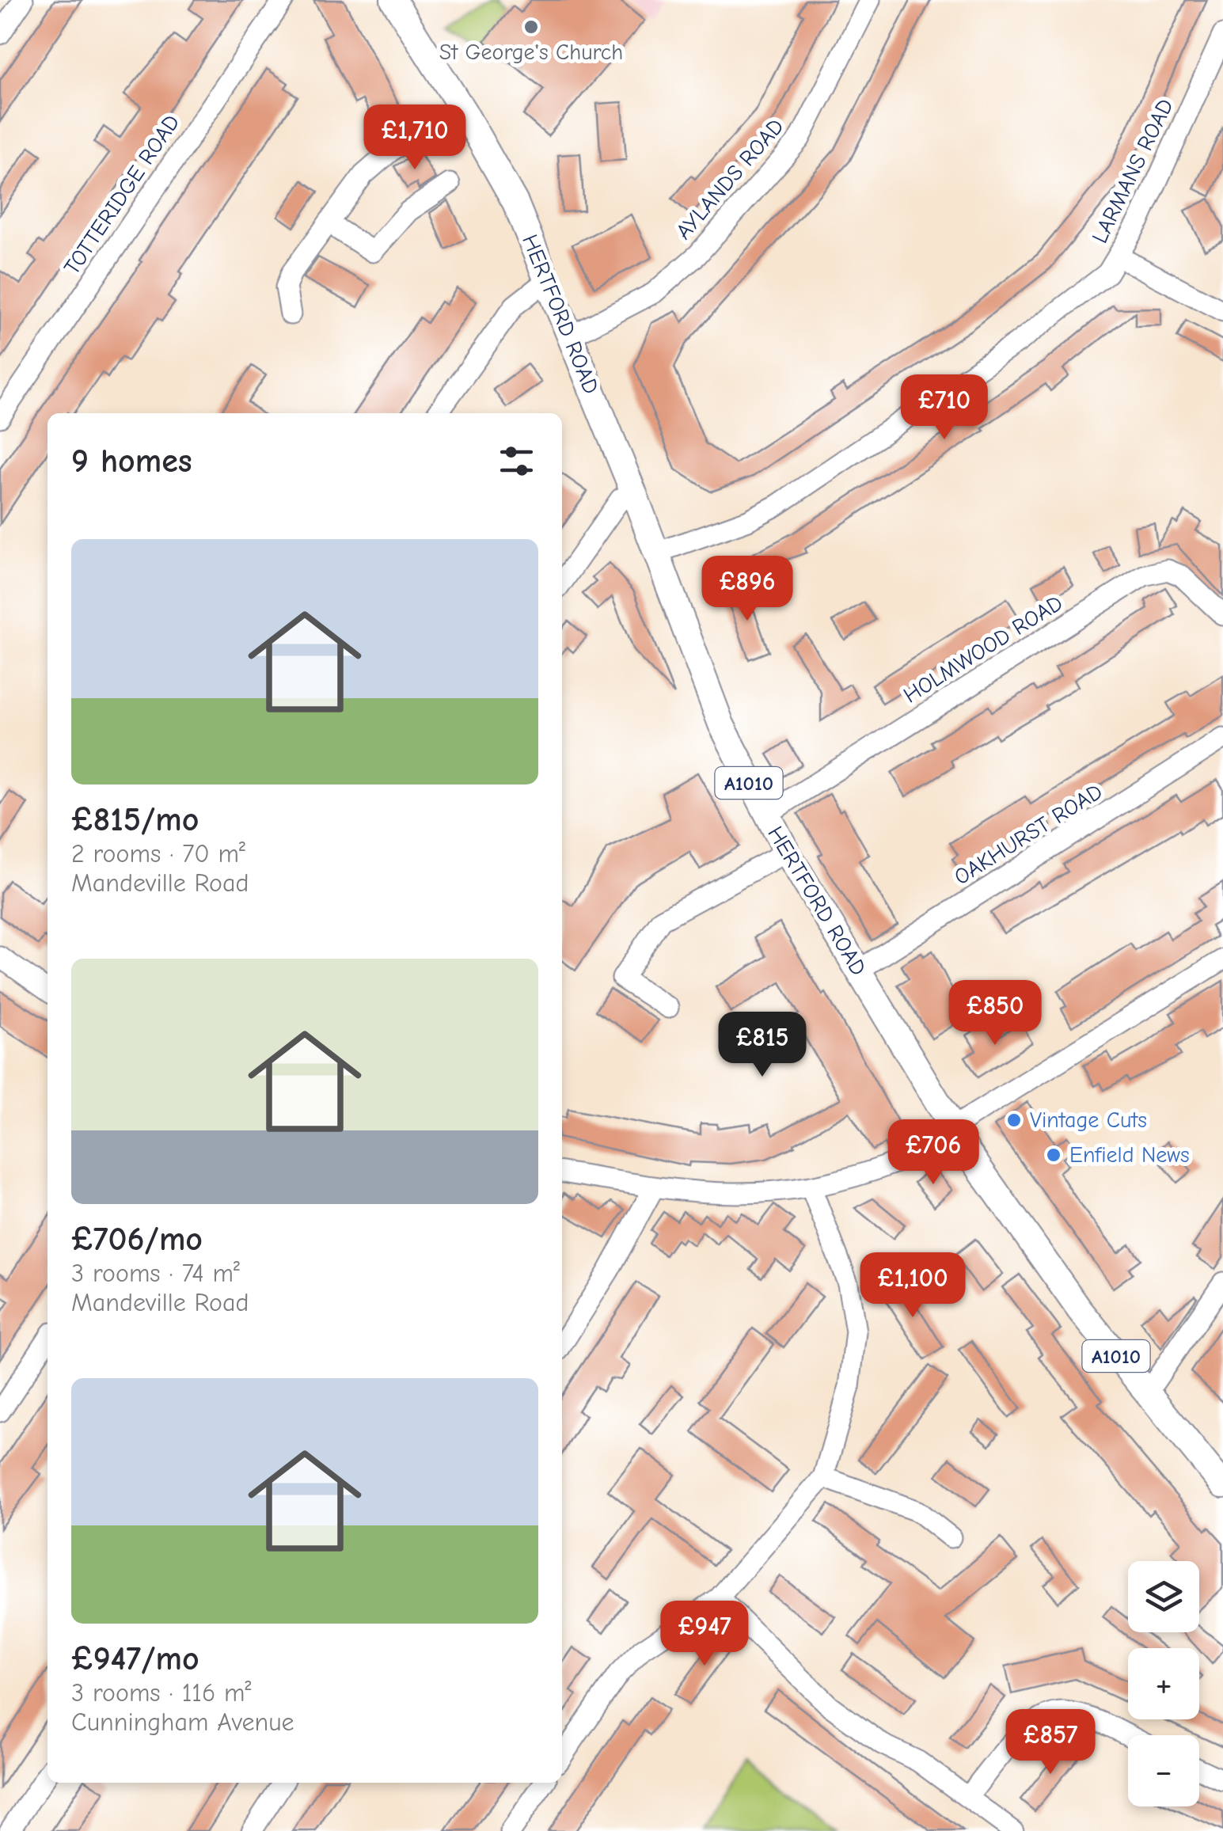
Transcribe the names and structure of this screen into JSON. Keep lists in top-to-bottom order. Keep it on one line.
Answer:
{"streets":{"main road":["HERTFORD ROAD","A1010"],"street":["LARMANS ROAD","AYLANDS ROAD","TOTTERIDGE ROAD","HOLMWOOD ROAD","OAKHURST ROAD"]},"crossings":[["LARMANS ROAD","HERTFORD ROAD"],["AYLANDS ROAD","HERTFORD ROAD"],["HERTFORD ROAD","HOLMWOOD ROAD"],["HERTFORD ROAD","OAKHURST ROAD"]],"places":["St George's Church","Vintage Cuts","Enfield News"],"page":{"price":["£1,710","£710","£896","£850","£815","£706","£1,100","£947","£857"],"heading":"9 homes","list":[{"name":"£815/mo","note":"2 rooms · 70 m² · Mandeville Road"},{"name":"£706/mo","note":"3 rooms · 74 m² · Mandeville Road"},{"name":"£947/mo","note":"3 rooms · 116 m² · Cunningham Avenue"}],"map_buttons":["+","−"]}}
